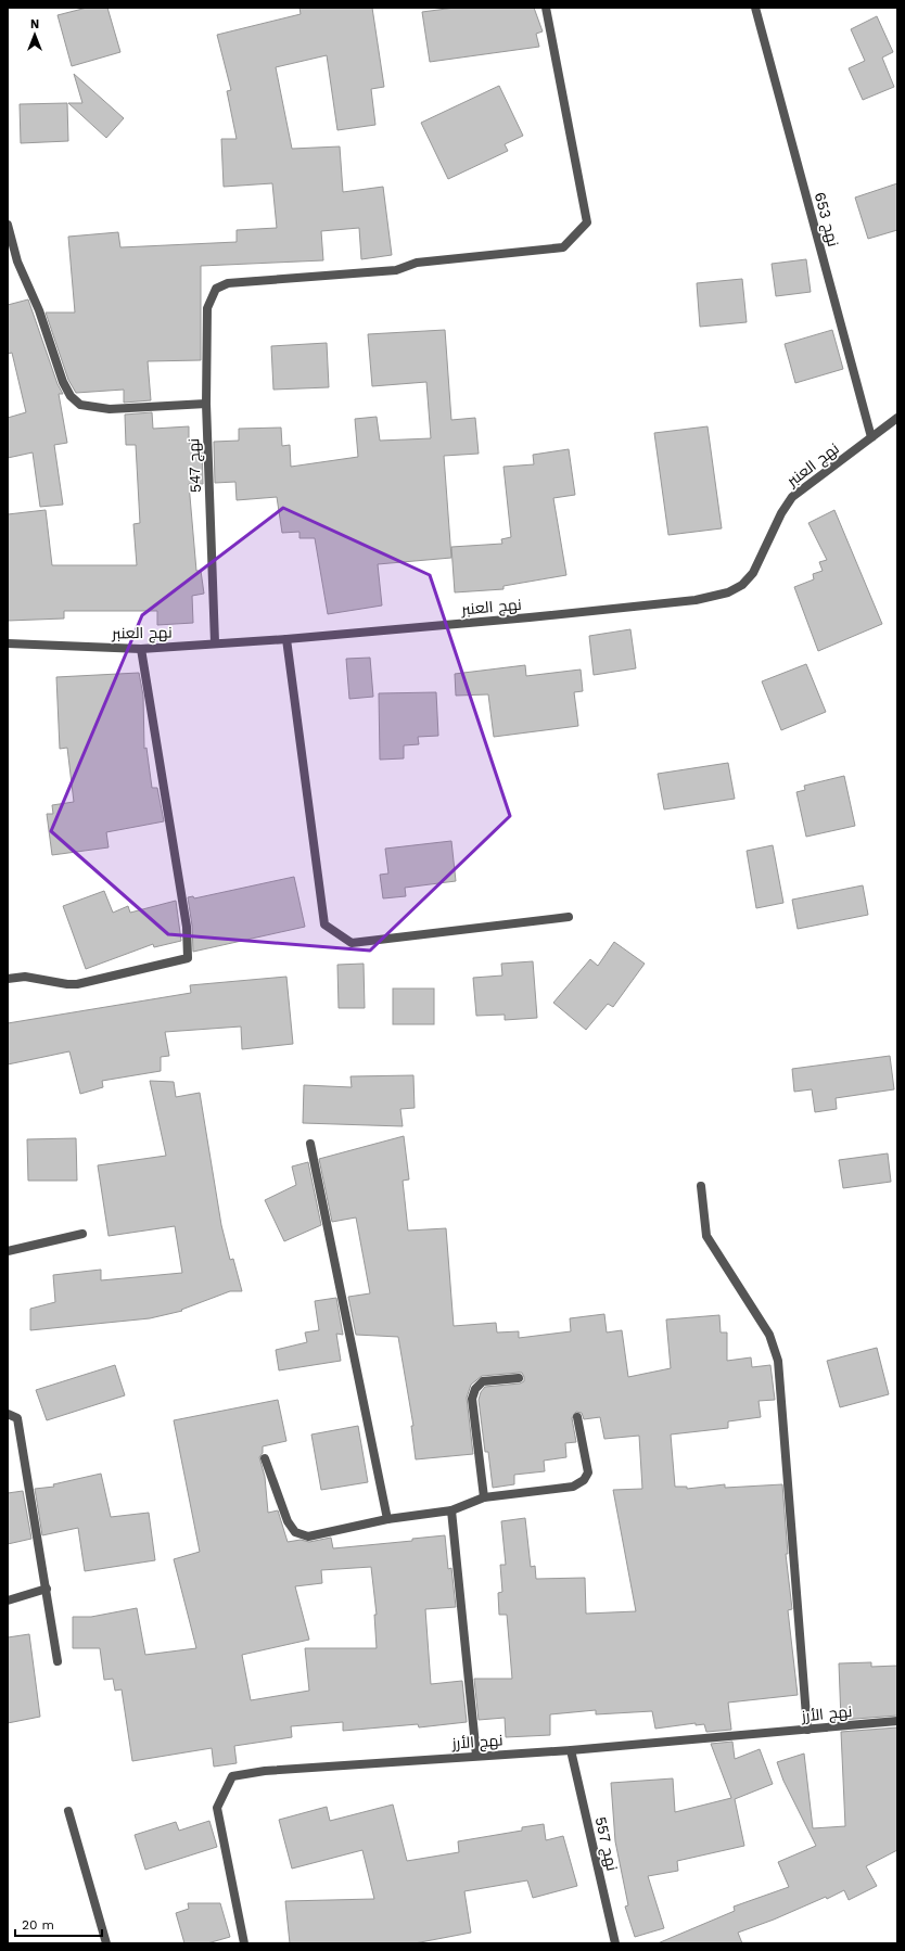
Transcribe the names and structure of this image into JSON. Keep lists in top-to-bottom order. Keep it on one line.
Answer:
{"streets":{"street":["نهج 653","نهج العنبر","نهج 547","نهج الأرز","نهج 557"]},"crossings":[["نهج 653","نهج العنبر"],["نهج العنبر","نهج 547"],["نهج الأرز","نهج 557"]],"scale_bar":"20 m","north":"top"}
